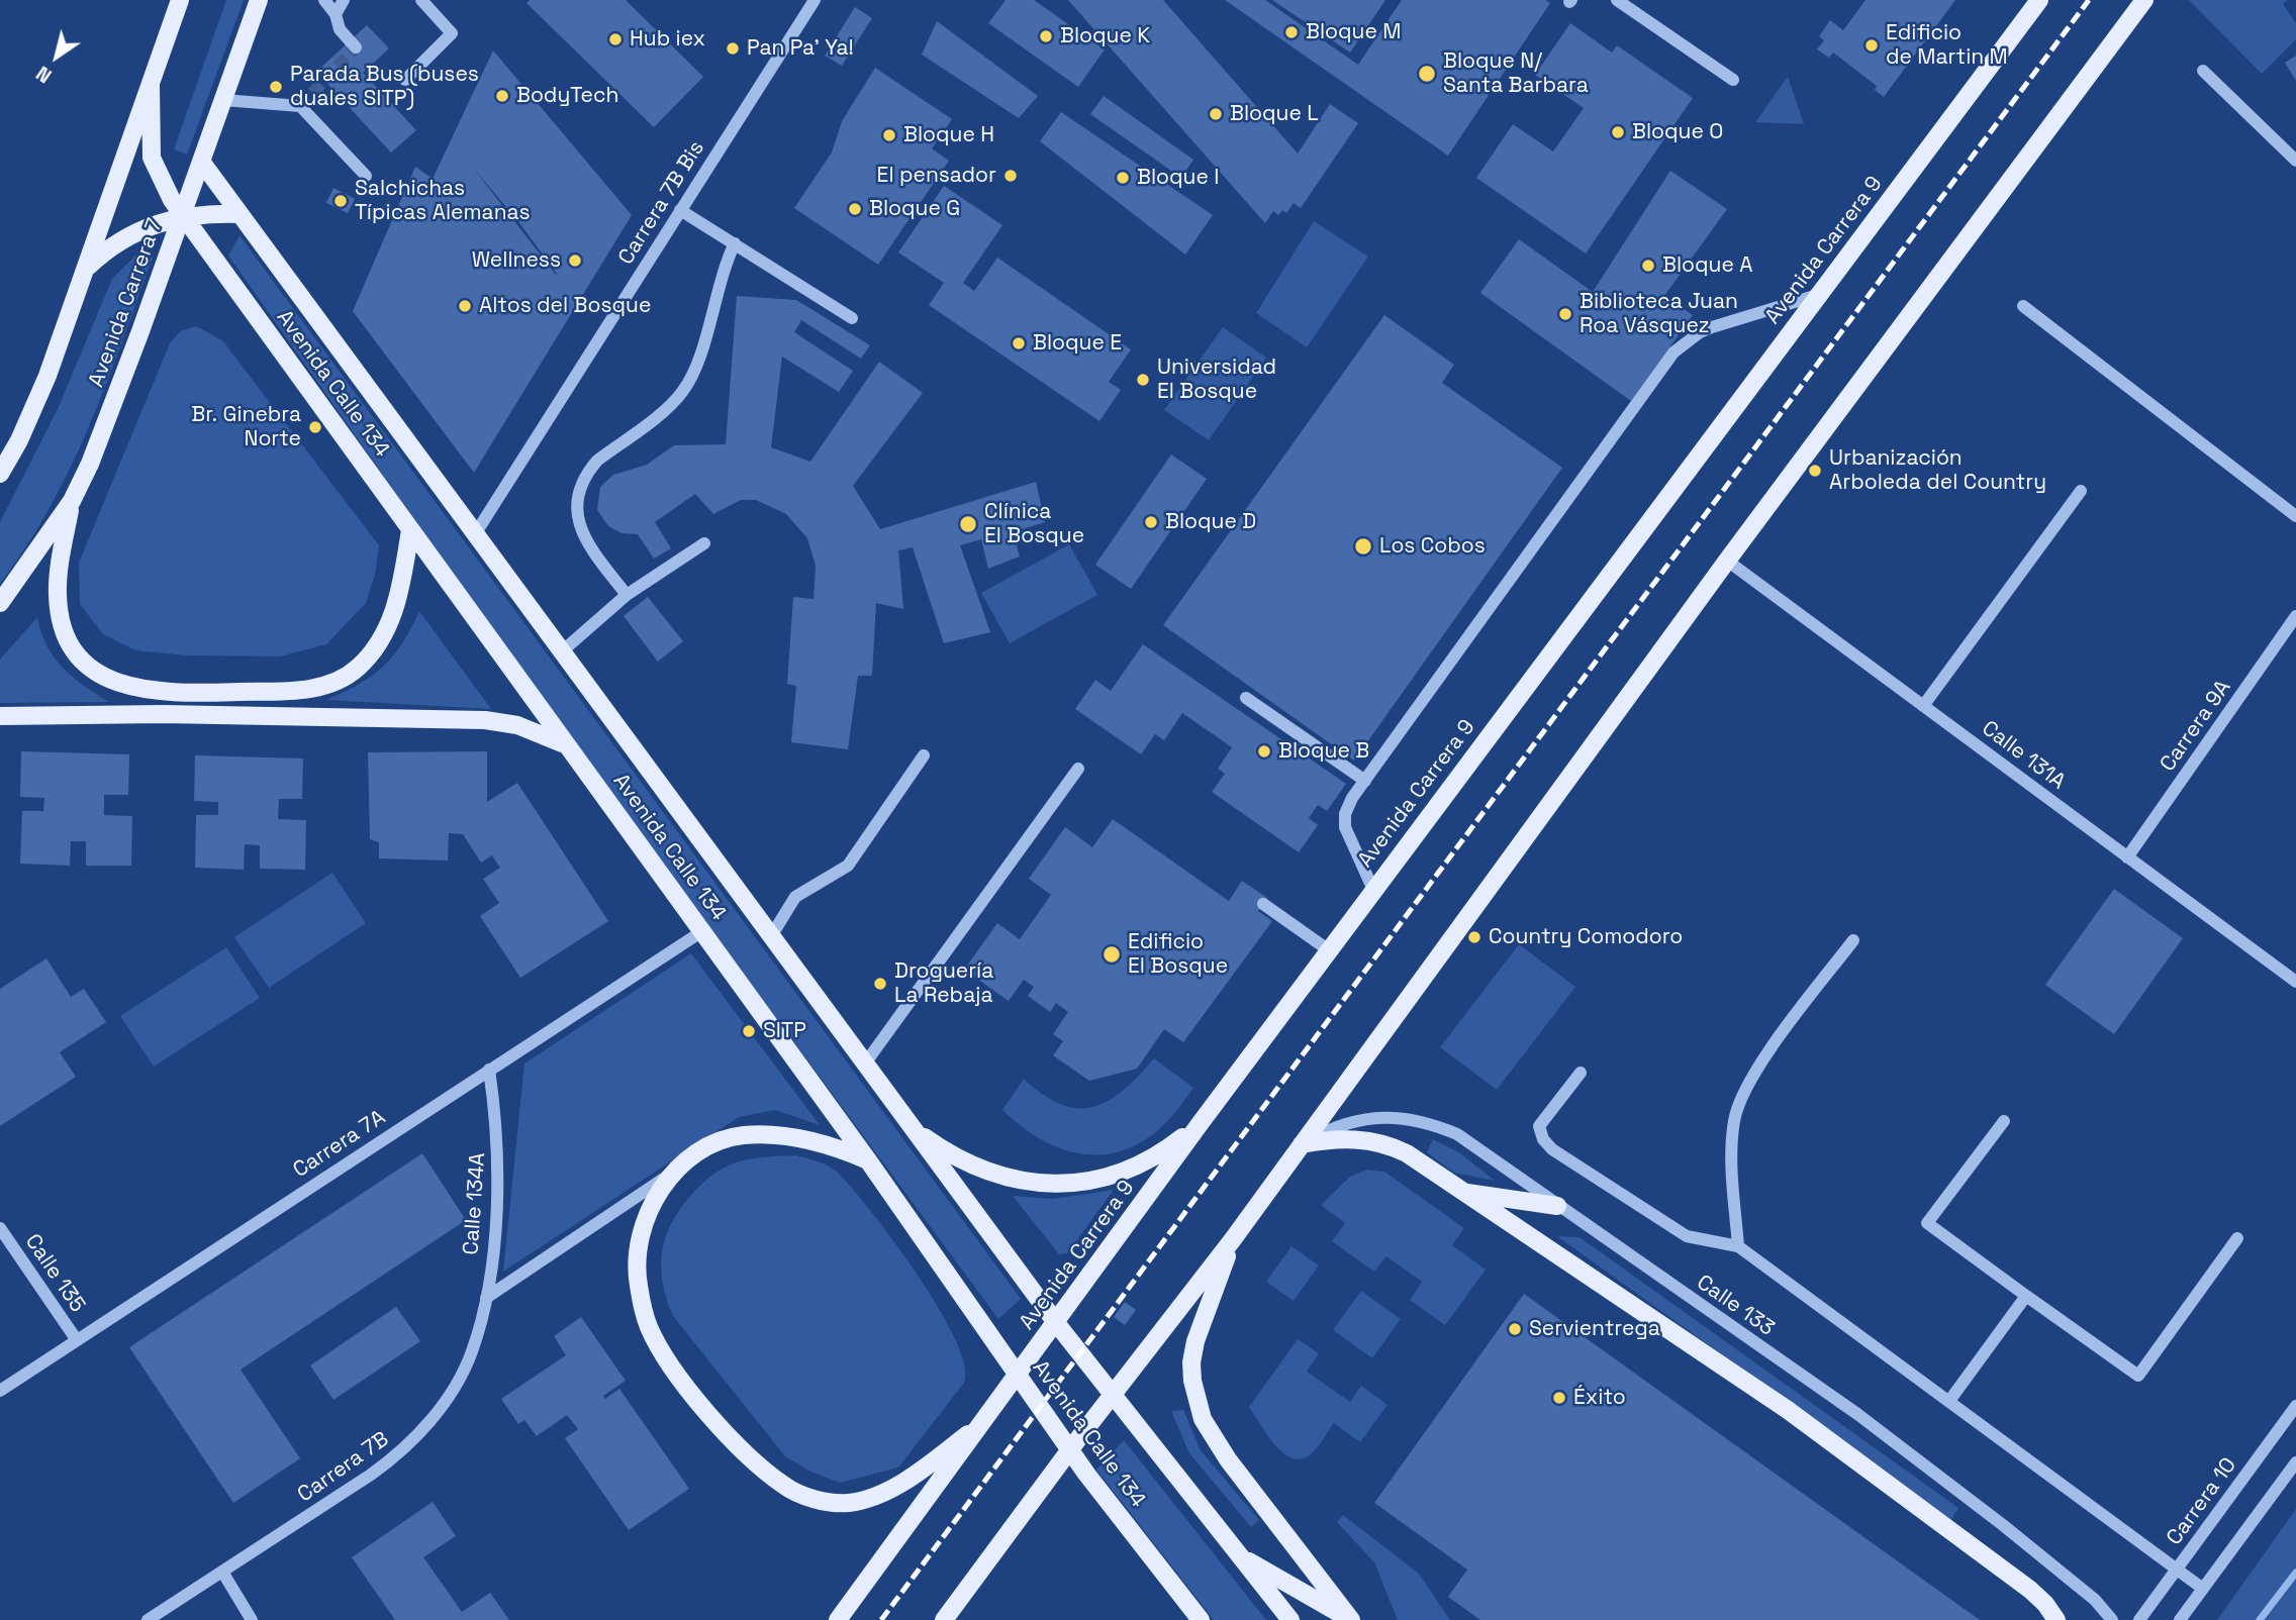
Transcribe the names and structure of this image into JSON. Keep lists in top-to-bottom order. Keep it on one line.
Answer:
{"streets":{"main road":["Avenida Carrera 9","Avenida Carrera 7","Avenida Calle 134"],"street":["Carrera 7B Bis","Carrera 9A","Calle 131A","Carrera 7A","Calle 134A","Calle 135","Calle 133","Carrera 7B","Carrera 10"]},"crossings":[["Carrera 7B Bis","Avenida Calle 134"],["Avenida Carrera 9","Avenida Calle 134"],["Avenida Carrera 7","Avenida Calle 134"],["Avenida Calle 134","Carrera 7A"],["Carrera 9A","Calle 131A"],["Carrera 7A","Calle 134A"],["Carrera 7A","Calle 135"],["Calle 134A","Carrera 7B"]],"places":["Bloque M","Bloque K","Hub iex","Edificio de Martin M","Pan Pa' Ya!","Bloque N/ Santa Barbara","Parada Bus (buses duales SITP)","BodyTech","Bloque L","Bloque O","Bloque H","El pensador","Bloque I","Salchichas Típicas Alemanas","Bloque G","Wellness","Bloque A","Altos del Bosque","Biblioteca Juan Roa Vásquez","Bloque E","Universidad El Bosque","Br. Ginebra Norte","Urbanización Arboleda del Country","Bloque D","Clínica El Bosque","Los Cobos","Bloque B","Country Comodoro","Edificio El Bosque","Droguería La Rebaja","SITP","Servientrega","Éxito"],"north":"bottom left"}
